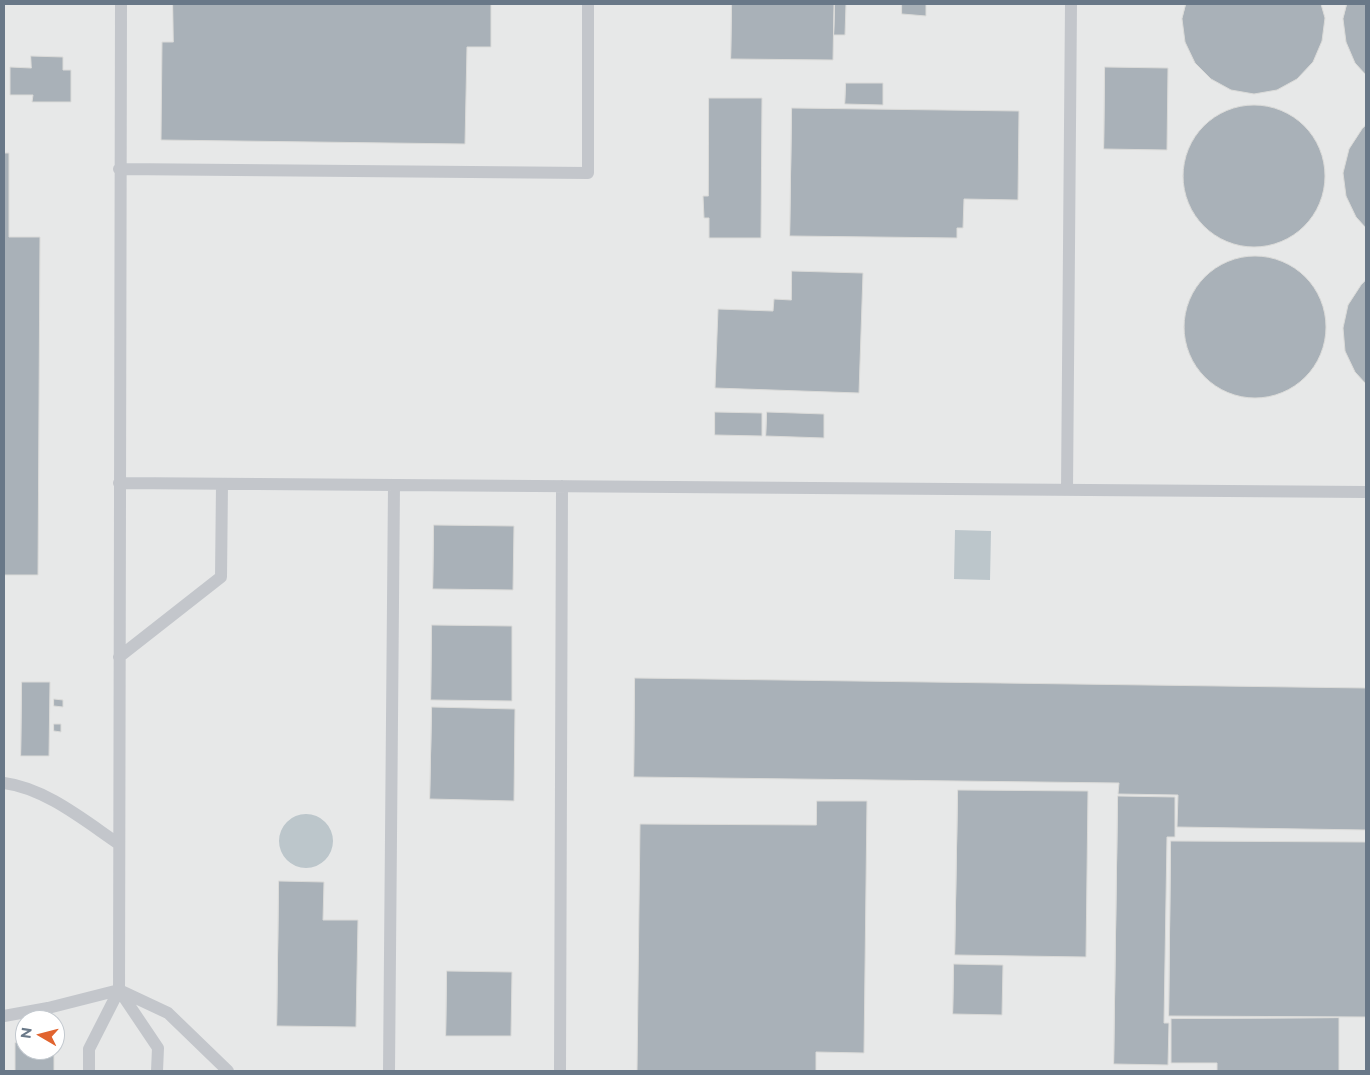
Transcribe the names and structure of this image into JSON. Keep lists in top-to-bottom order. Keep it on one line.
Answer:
{"north":"left"}
